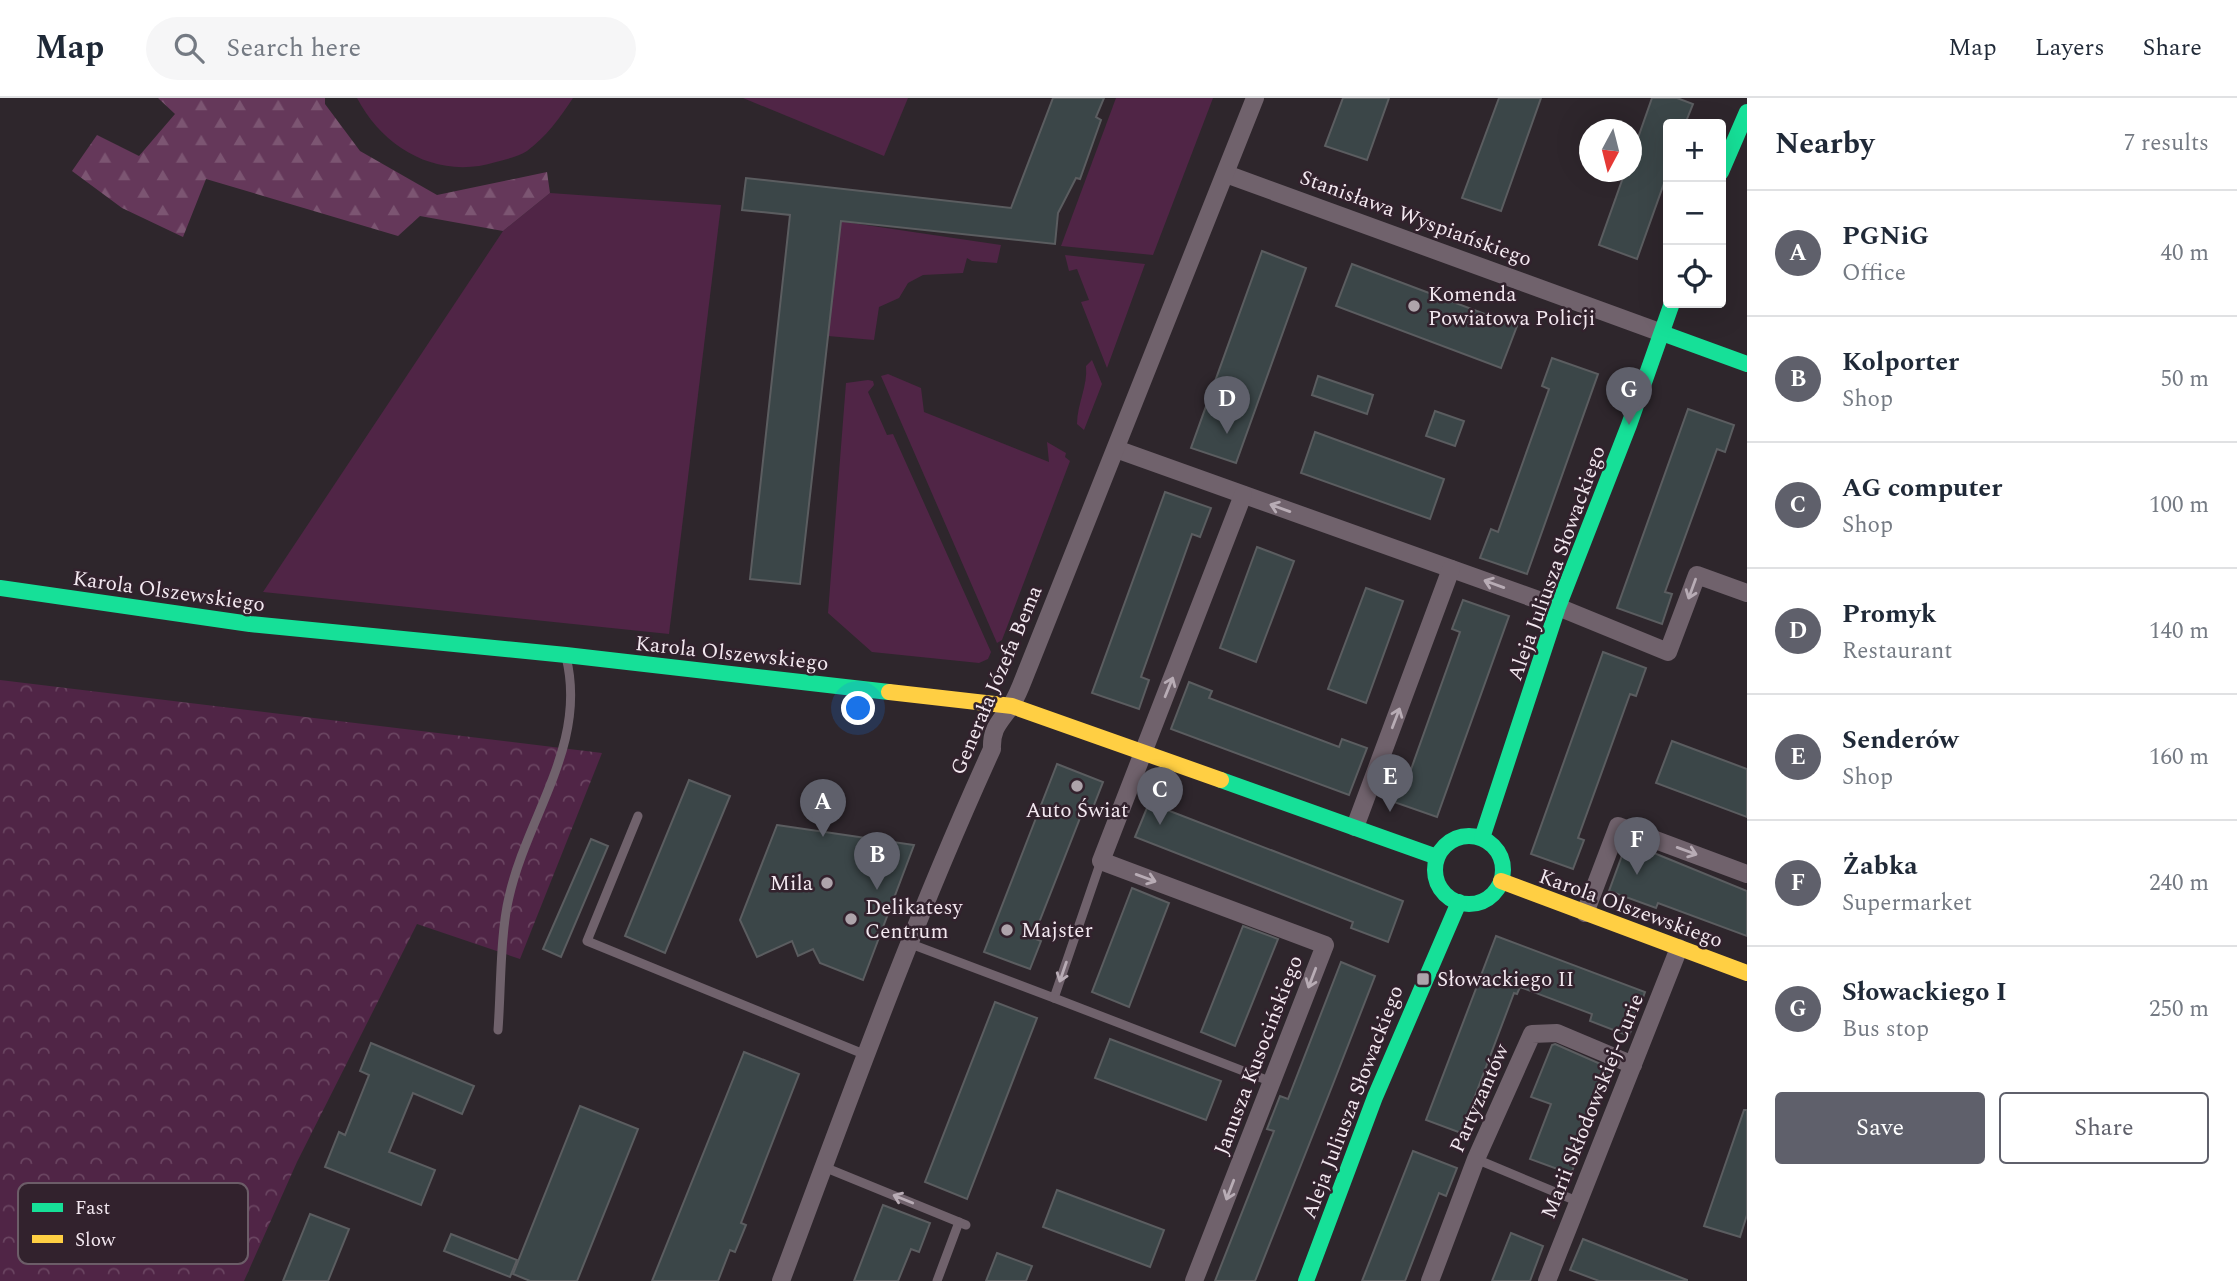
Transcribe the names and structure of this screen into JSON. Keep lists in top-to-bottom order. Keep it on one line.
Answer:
{"streets":{"street":["Stanisława Wyspiańskiego","Aleja Juliusza Słowackiego","Karola Olszewskiego","Generała Józefa Bema","Janusza Kusocińskiego","Partyzantów","Marii Skłodowskiej-Curie"]},"crossings":[["Stanisława Wyspiańskiego","Aleja Juliusza Słowackiego"],["Stanisława Wyspiańskiego","Generała Józefa Bema"],["Aleja Juliusza Słowackiego","Karola Olszewskiego"],["Karola Olszewskiego","Generała Józefa Bema"],["Karola Olszewskiego","Marii Skłodowskiej-Curie"],["Partyzantów","Marii Skłodowskiej-Curie"]],"places":{"other":["Komenda Powiatowa Policji","Auto Świat","Mila","Delikatesy Centrum","Majster"],"transit":["Słowackiego II"]},"legend":["Fast","Slow"],"north":"bottom","page":{"header":"Map","search":"Search here","nav":["Map","Layers","Share"],"heading":["Nearby","7 results"],"map_buttons":["+","−"],"list":[{"mark":"A","name":"PGNiG","note":"Office","value":"40 m"},{"mark":"B","name":"Kolporter","note":"Shop","value":"50 m"},{"mark":"C","name":"AG computer","note":"Shop","value":"100 m"},{"mark":"D","name":"Promyk","note":"Restaurant","value":"140 m"},{"mark":"E","name":"Senderów","note":"Shop","value":"160 m"},{"mark":"F","name":"Żabka","note":"Supermarket","value":"240 m"},{"mark":"G","name":"Słowackiego I","note":"Bus stop","value":"250 m"}],"pins":["G","D","E","C","A","F","B"],"buttons":["Save","Share"]}}
